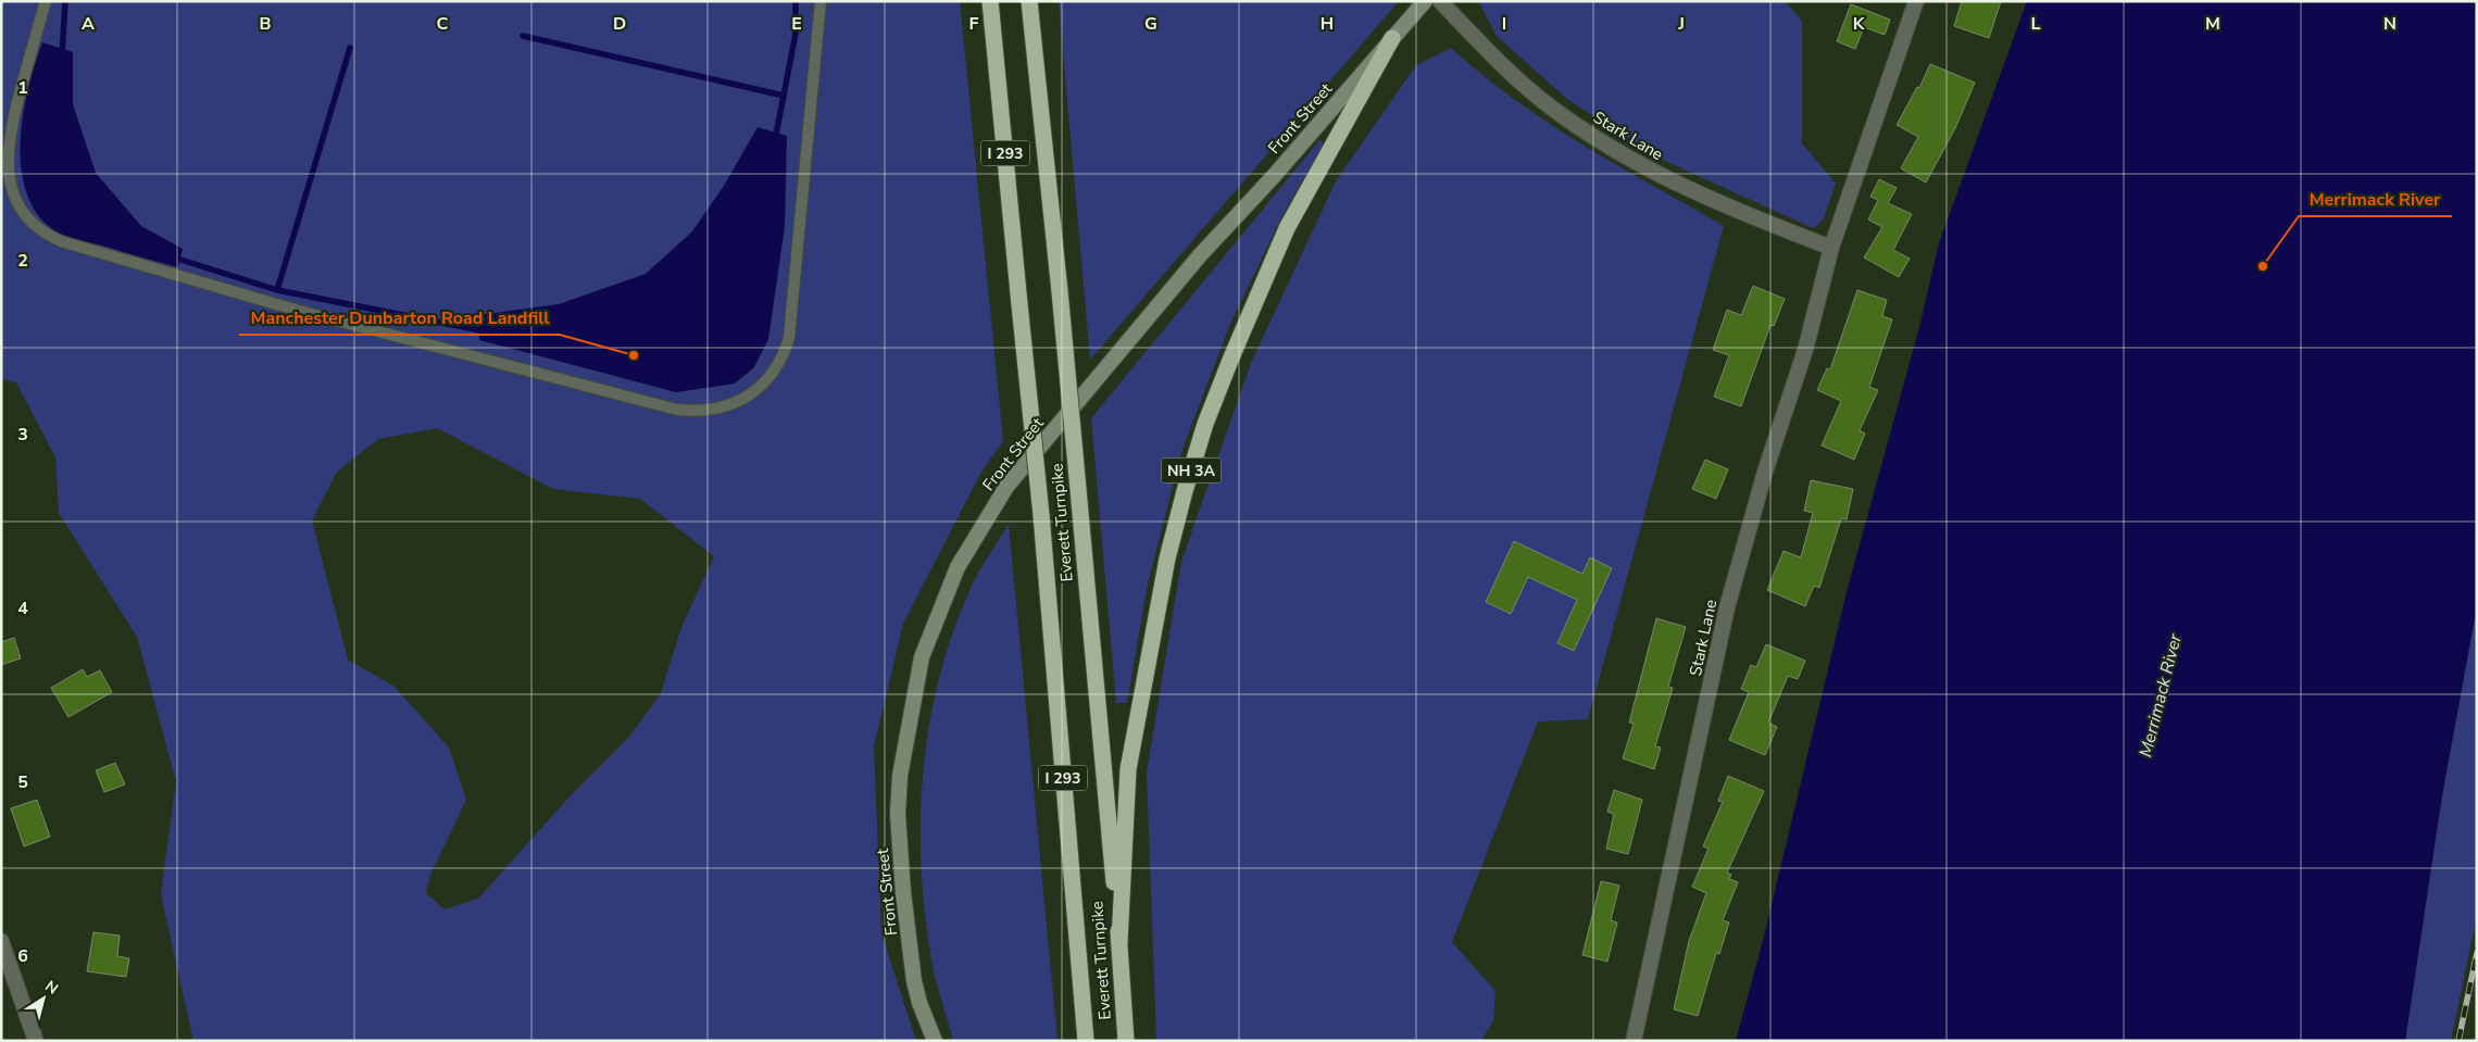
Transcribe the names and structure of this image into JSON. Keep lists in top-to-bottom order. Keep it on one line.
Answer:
{"streets":{"highway":["I 293","NH 3A","Everett Turnpike"],"main road":["Front Street"],"street":["Stark Lane"]},"crossings":[["Front Street","NH 3A"],["NH 3A","Everett Turnpike"]],"water":["Merrimack River"],"places":["Merrimack River","Manchester Dunbarton Road Landfill"],"north":"top right","grid":{"columns":["A","B","C","D","E","F","G","H","I","J","K","L","M","N"],"rows":["1","2","3","4","5","6"]}}
